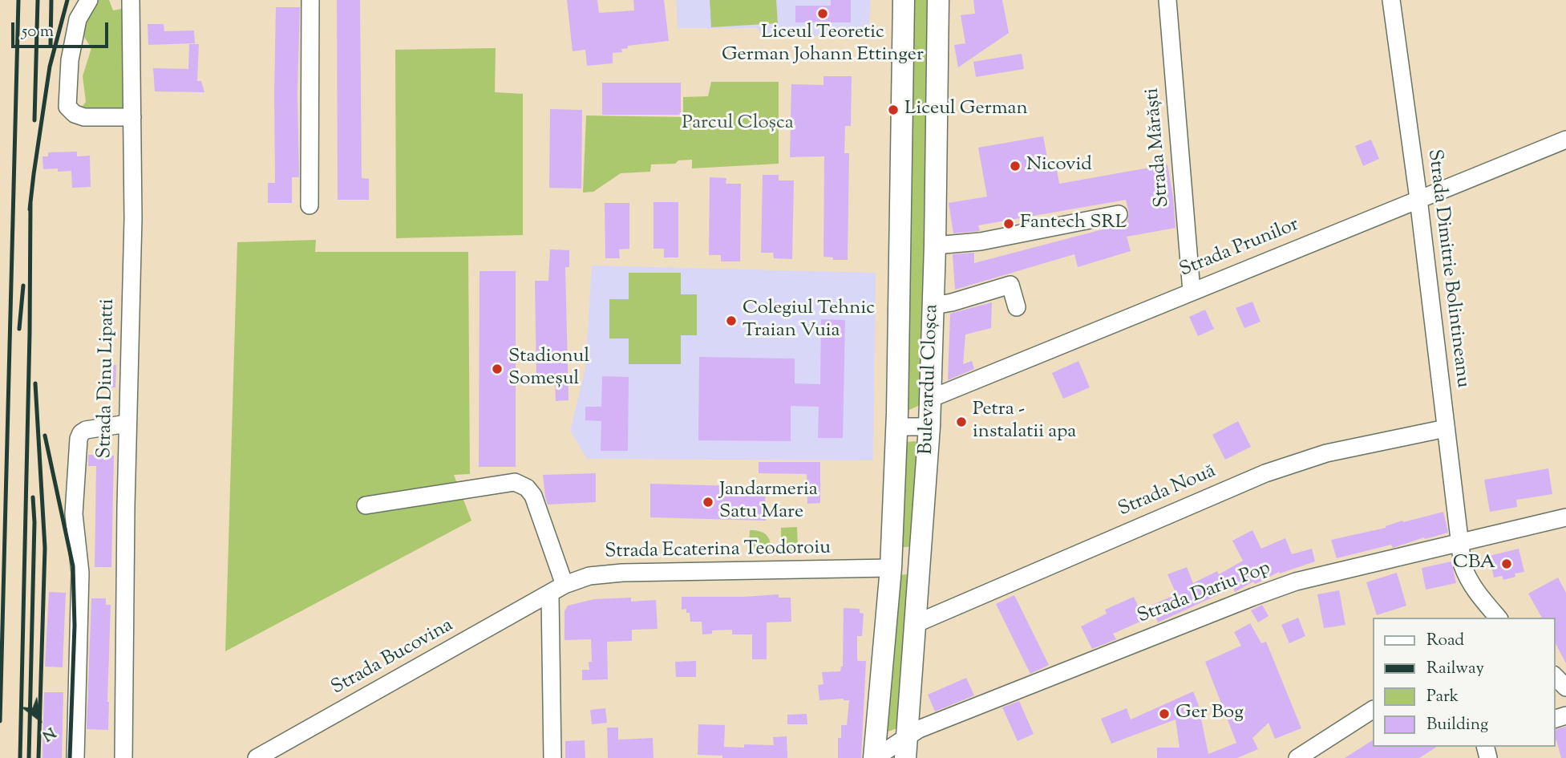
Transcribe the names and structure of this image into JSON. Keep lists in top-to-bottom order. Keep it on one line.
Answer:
{"streets":{"main road":["Bulevardul Cloșca"],"street":["Strada Mărăști","Strada Prunilor","Strada Dimitrie Bolintineanu","Strada Dinu Lipatti","Strada Nouă","Strada Ecaterina Teodoroiu","Strada Dariu Pop","Strada Bucovina"]},"crossings":[["Strada Mărăști","Strada Prunilor"],["Strada Prunilor","Strada Dimitrie Bolintineanu"],["Strada Prunilor","Bulevardul Cloșca"],["Strada Dimitrie Bolintineanu","Strada Nouă"],["Strada Dimitrie Bolintineanu","Strada Dariu Pop"],["Bulevardul Cloșca","Strada Nouă"],["Bulevardul Cloșca","Strada Ecaterina Teodoroiu"],["Bulevardul Cloșca","Strada Dariu Pop"],["Strada Ecaterina Teodoroiu","Strada Bucovina"]],"parks":["Parcul Cloșca"],"places":["Liceul Teoretic German Johann Ettinger","Liceul German","Nicovid","Fantech SRL","Colegiul Tehnic Traian Vuia","Stadionul Someșul","Petra - instalatii apa","Jandarmeria Satu Mare","CBA","Ger Bog"],"legend":["Road","Railway","Park","Building"],"scale_bar":"50 m","north":"bottom right"}
